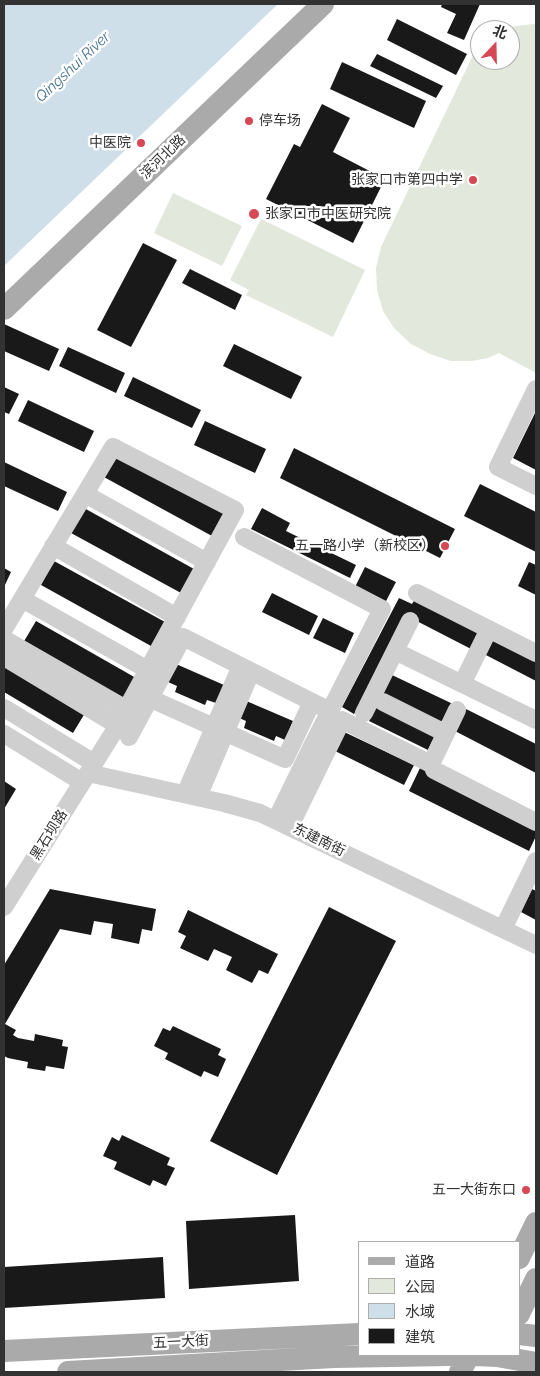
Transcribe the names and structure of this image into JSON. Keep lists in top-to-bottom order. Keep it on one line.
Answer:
{"streets":{"main road":["滨河北路","五一大街"],"street":["黑石坝路","东建南街"]},"crossings":[["黑石坝路","东建南街"]],"water":["Qingshui River"],"places":["停车场","中医院","张家口市第四中学","张家口市中医研究院","五一路小学（新校区）","五一大街东口"],"legend":["道路","公园","水域","建筑"],"north":"top"}
